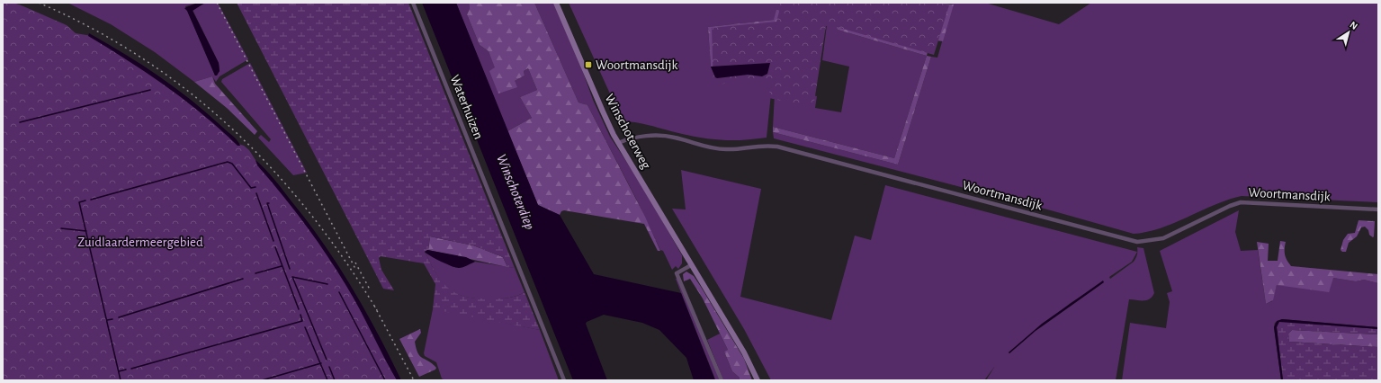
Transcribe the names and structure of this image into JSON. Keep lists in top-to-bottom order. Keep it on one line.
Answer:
{"streets":{"main road":["Winschoterweg"],"street":["Waterhuizen","Woortmansdijk"]},"crossings":[["Winschoterweg","Woortmansdijk"]],"water":["Winschoterdiep"],"parks":["Zuidlaardermeergebied"],"places":{"transit":["Woortmansdijk"]},"north":"top right"}
